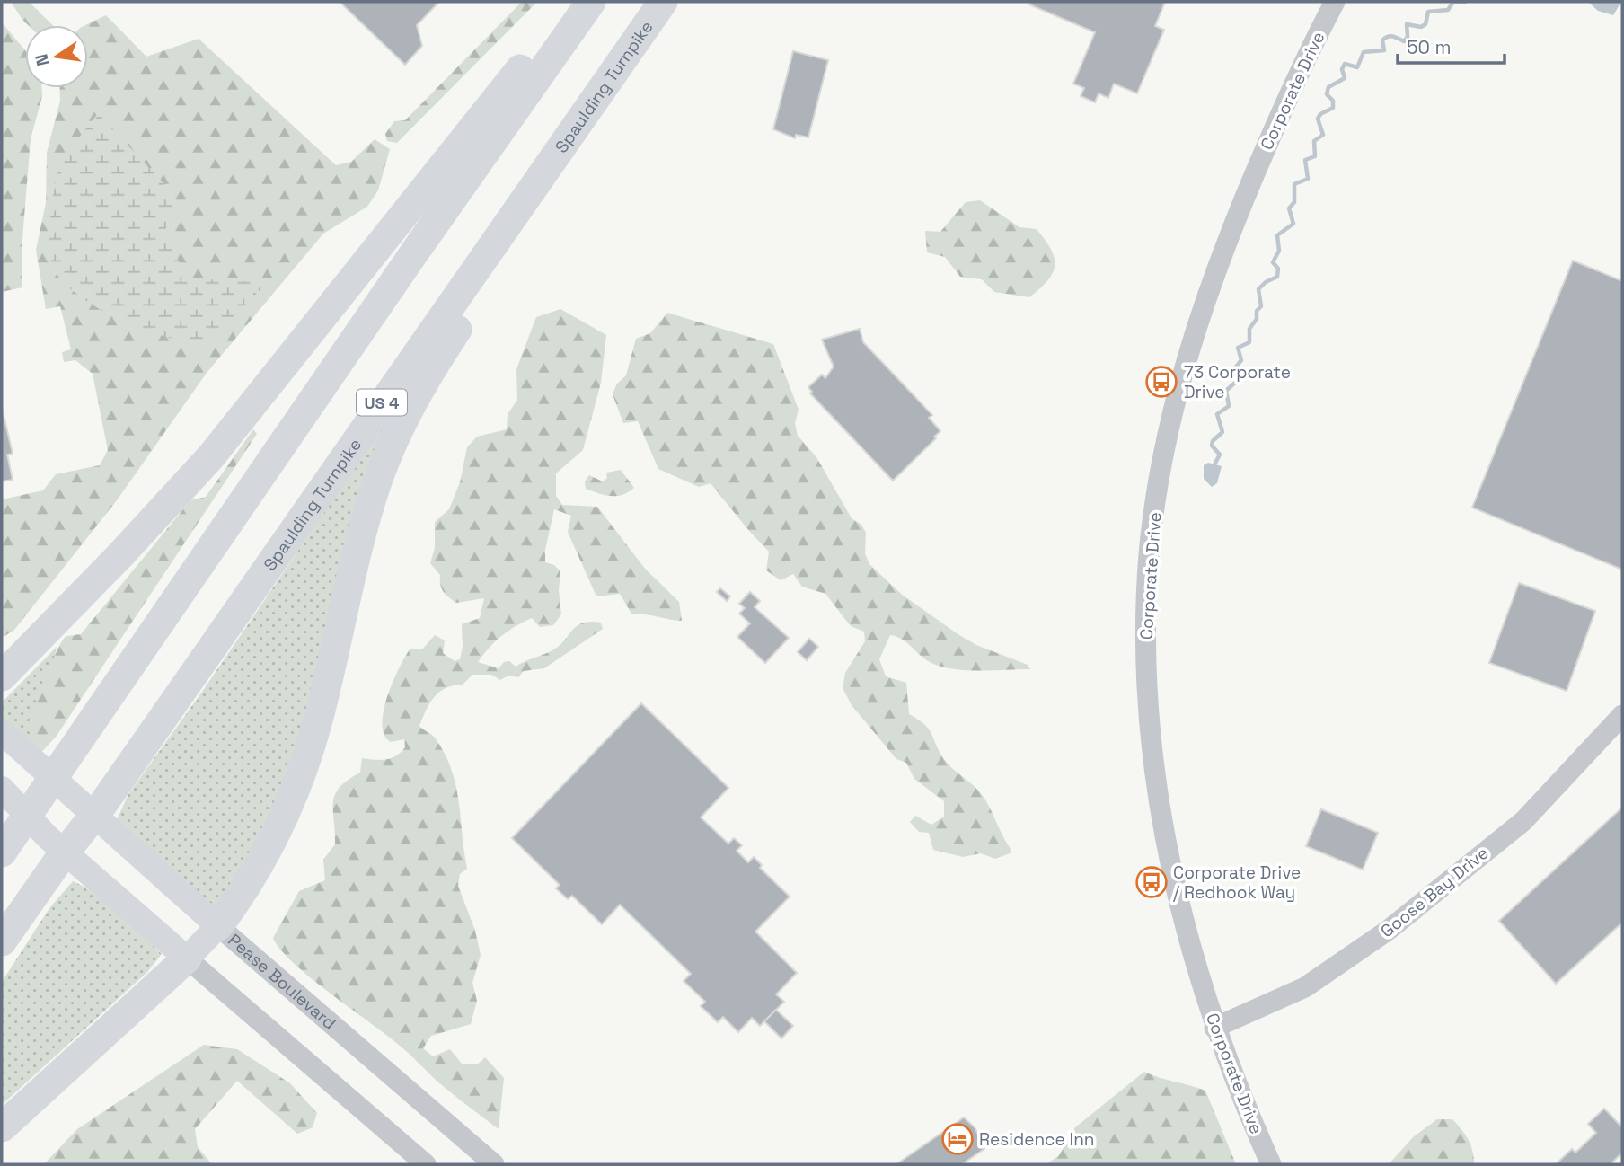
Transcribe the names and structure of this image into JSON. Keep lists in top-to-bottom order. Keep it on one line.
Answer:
{"streets":{"highway":["Spaulding Turnpike","US 4"],"main road":["Pease Boulevard"],"street":["Corporate Drive","Goose Bay Drive"]},"crossings":[["Corporate Drive","Goose Bay Drive"]],"places":{"bus stop":["73 Corporate Drive","Corporate Drive / Redhook Way"],"hotel":["Residence Inn"]},"scale_bar":"50 m","north":"left"}
